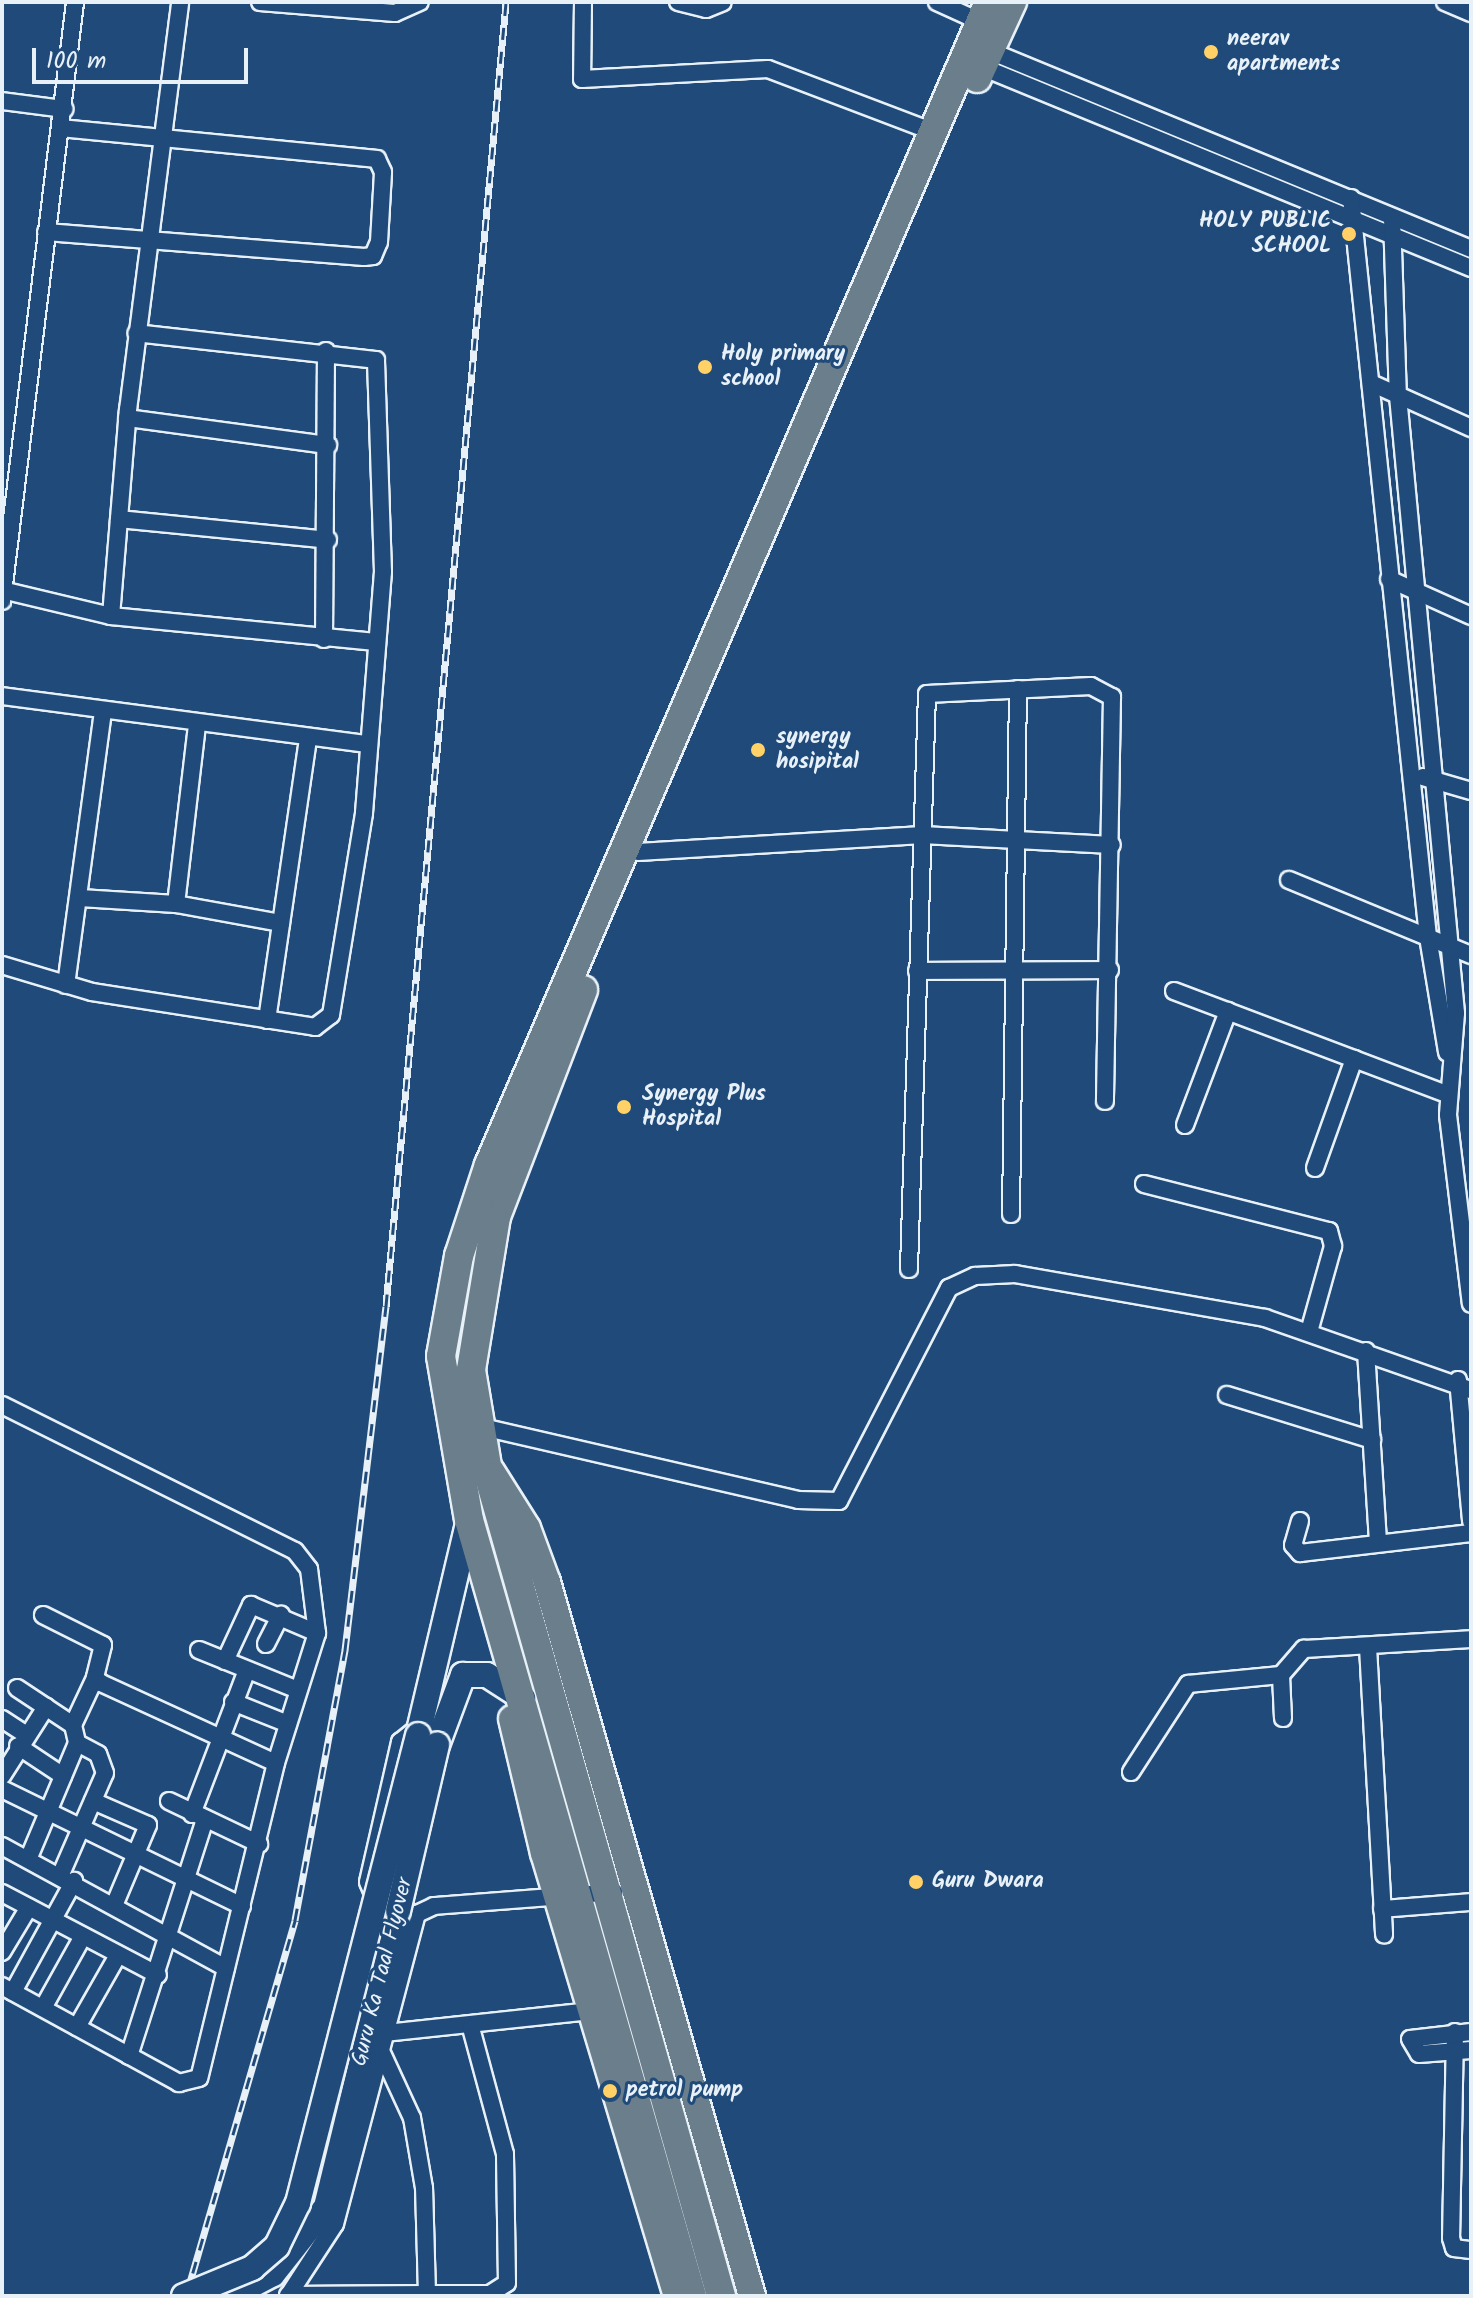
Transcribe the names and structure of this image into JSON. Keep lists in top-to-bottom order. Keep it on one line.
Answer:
{"streets":{"main road":["Guru Ka Taal Flyover"]},"places":["neerav apartments","HOLY PUBLIC SCHOOL","Holy primary school","synergy hosipital","Synergy Plus Hospital","Guru Dwara","petrol pump"],"scale_bar":"100 m"}
